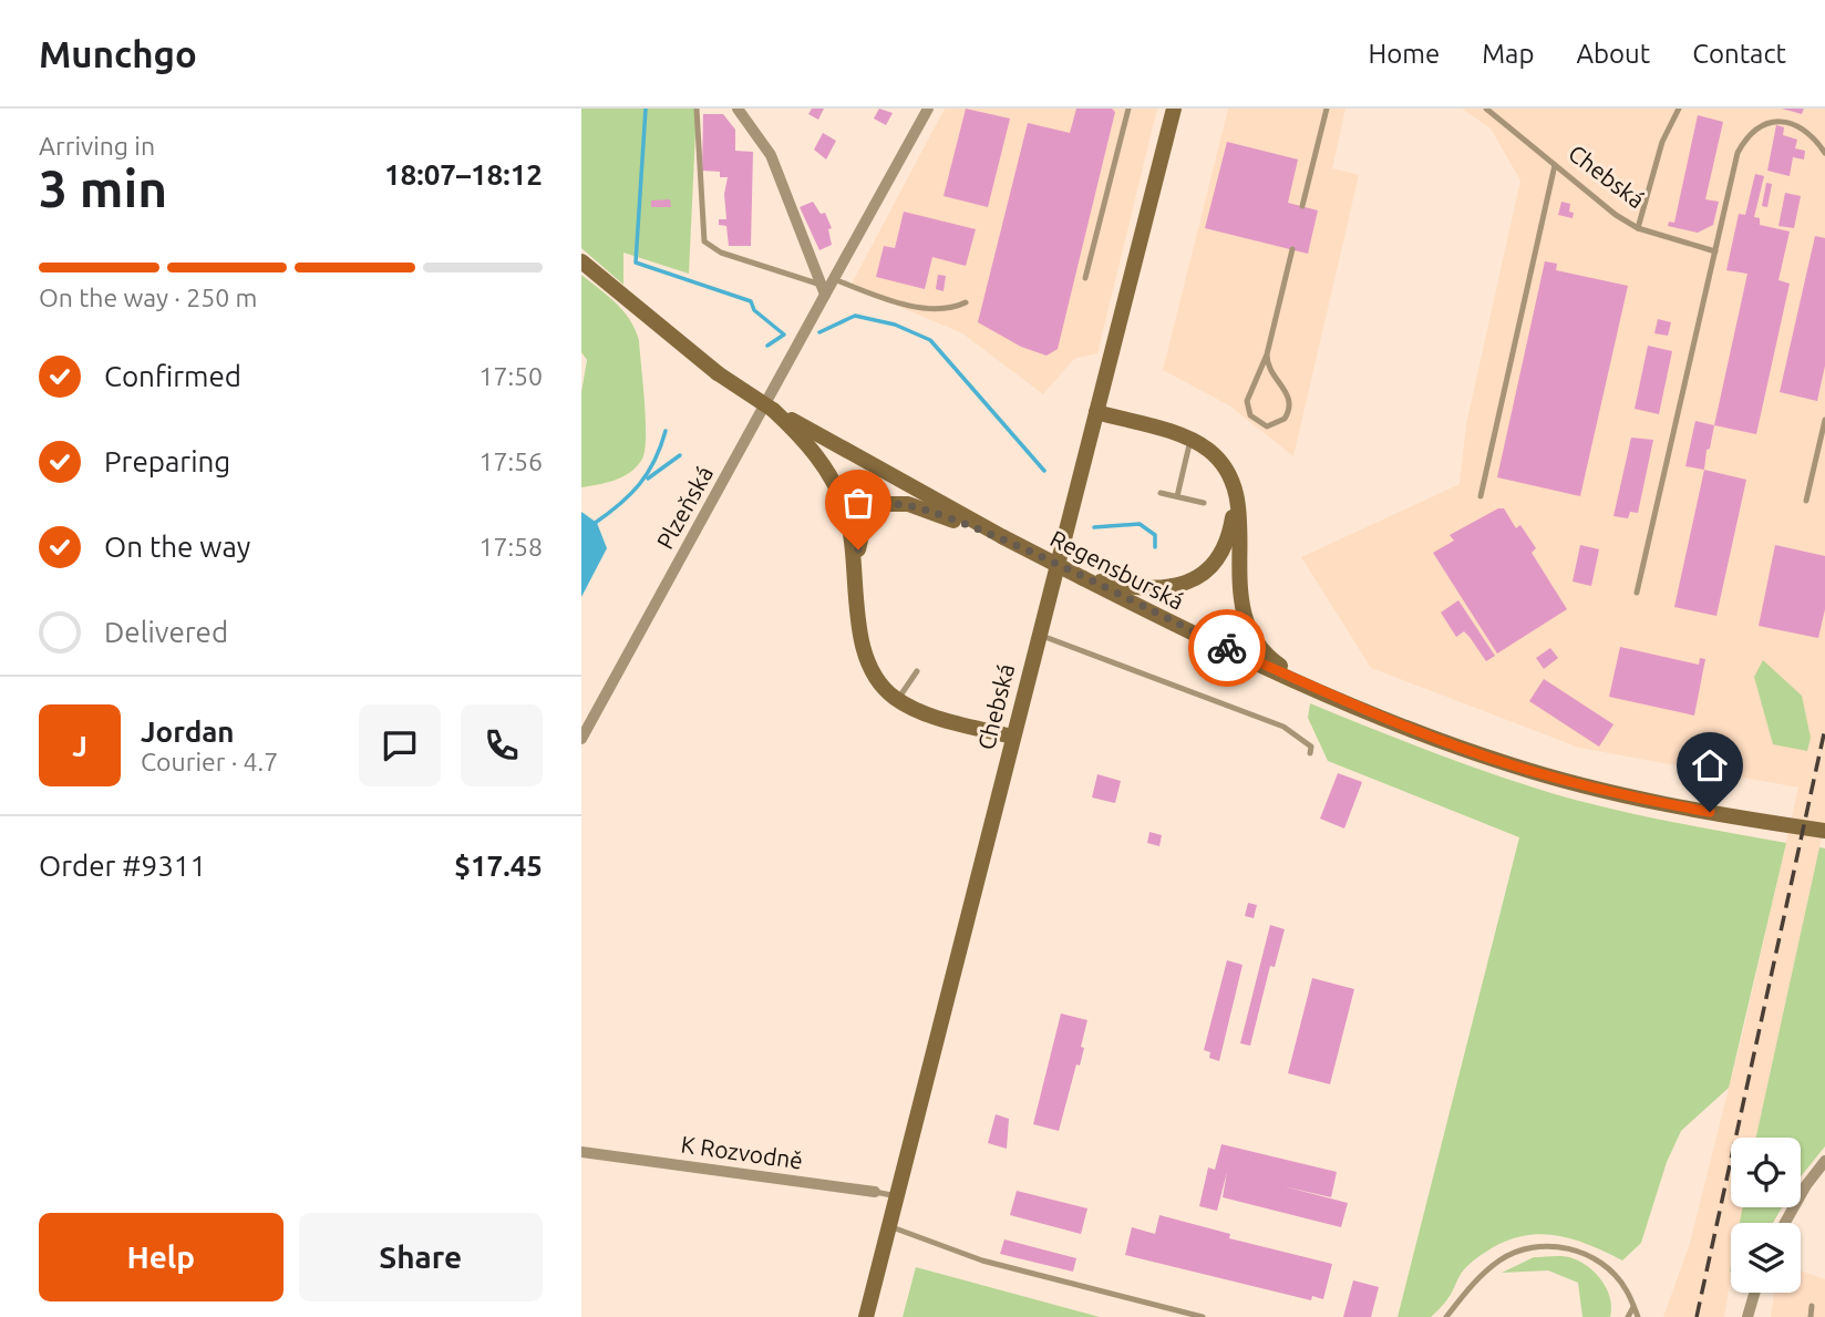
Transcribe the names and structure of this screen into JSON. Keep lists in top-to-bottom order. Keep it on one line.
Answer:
{"streets":{"main road":["Chebská","Regensburská"],"street":["Plzeňská","K Rozvodně"]},"crossings":[["Chebská","K Rozvodně"]],"page":{"header":"Munchgo","nav":["Home","Map","About","Contact"],"heading":["3 min","Arriving in","18:07–18:12"],"panel":["Jordan","Courier · 4.7","Order #9311","$17.45"],"bar":"On the way · 250 m","list":[["Confirmed","17:50"],["Preparing","17:56"],["On the way","17:58"],"Delivered"],"round":"J","buttons":["Help","Share"]}}
